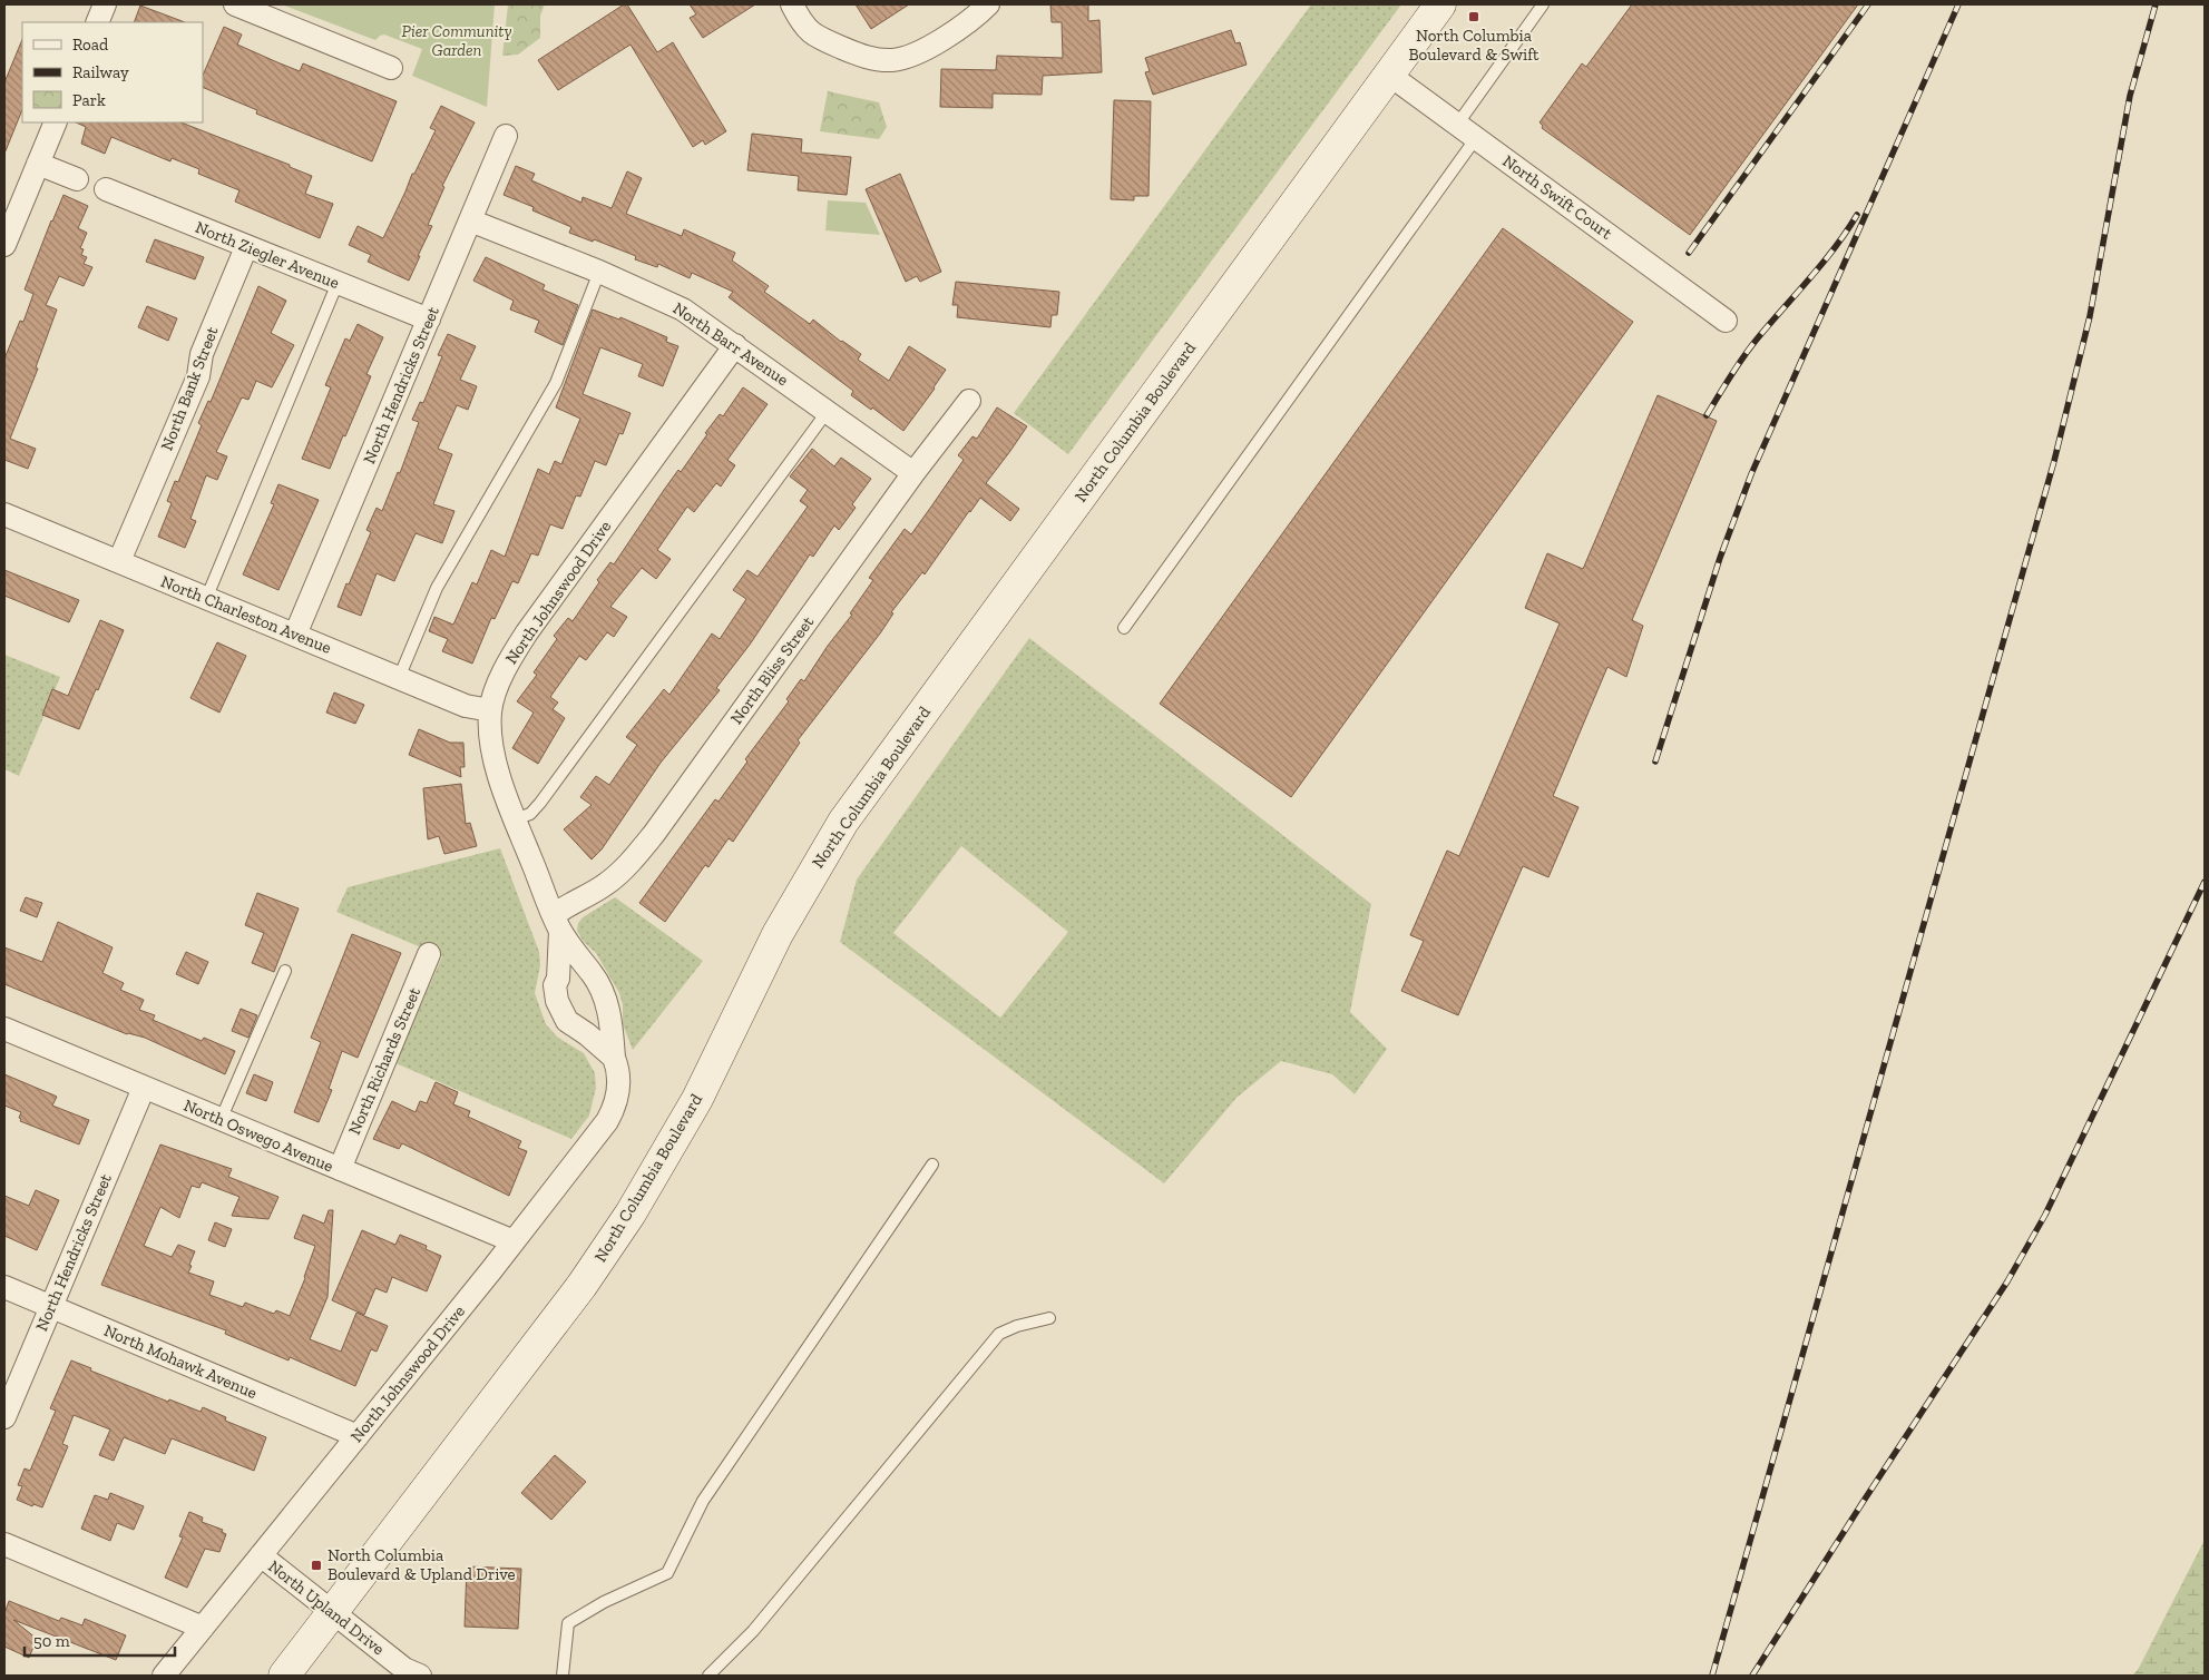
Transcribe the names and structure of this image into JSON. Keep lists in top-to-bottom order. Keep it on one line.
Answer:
{"streets":{"main road":["North Columbia Boulevard"],"street":["North Swift Court","North Ziegler Avenue","North Barr Avenue","North Hendricks Street","North Bank Street","North Johnswood Drive","North Charleston Avenue","North Bliss Street","North Richards Street","North Oswego Avenue","North Mohawk Avenue","North Upland Drive"]},"crossings":[["North Swift Court","North Columbia Boulevard"],["North Ziegler Avenue","North Hendricks Street"],["North Ziegler Avenue","North Bank Street"],["North Barr Avenue","North Hendricks Street"],["North Barr Avenue","North Johnswood Drive"],["North Barr Avenue","North Bliss Street"],["North Hendricks Street","North Charleston Avenue"],["North Hendricks Street","North Oswego Avenue"],["North Hendricks Street","North Mohawk Avenue"],["North Bank Street","North Charleston Avenue"],["North Columbia Boulevard","North Upland Drive"],["North Johnswood Drive","North Charleston Avenue"],["North Johnswood Drive","North Bliss Street"],["North Johnswood Drive","North Oswego Avenue"],["North Johnswood Drive","North Mohawk Avenue"],["North Johnswood Drive","North Upland Drive"],["North Richards Street","North Oswego Avenue"]],"parks":["Pier Community Garden"],"places":{"transit":["North Columbia Boulevard & Swift","North Columbia Boulevard & Upland Drive"]},"legend":["Road","Railway","Park"],"scale_bar":"50 m"}
